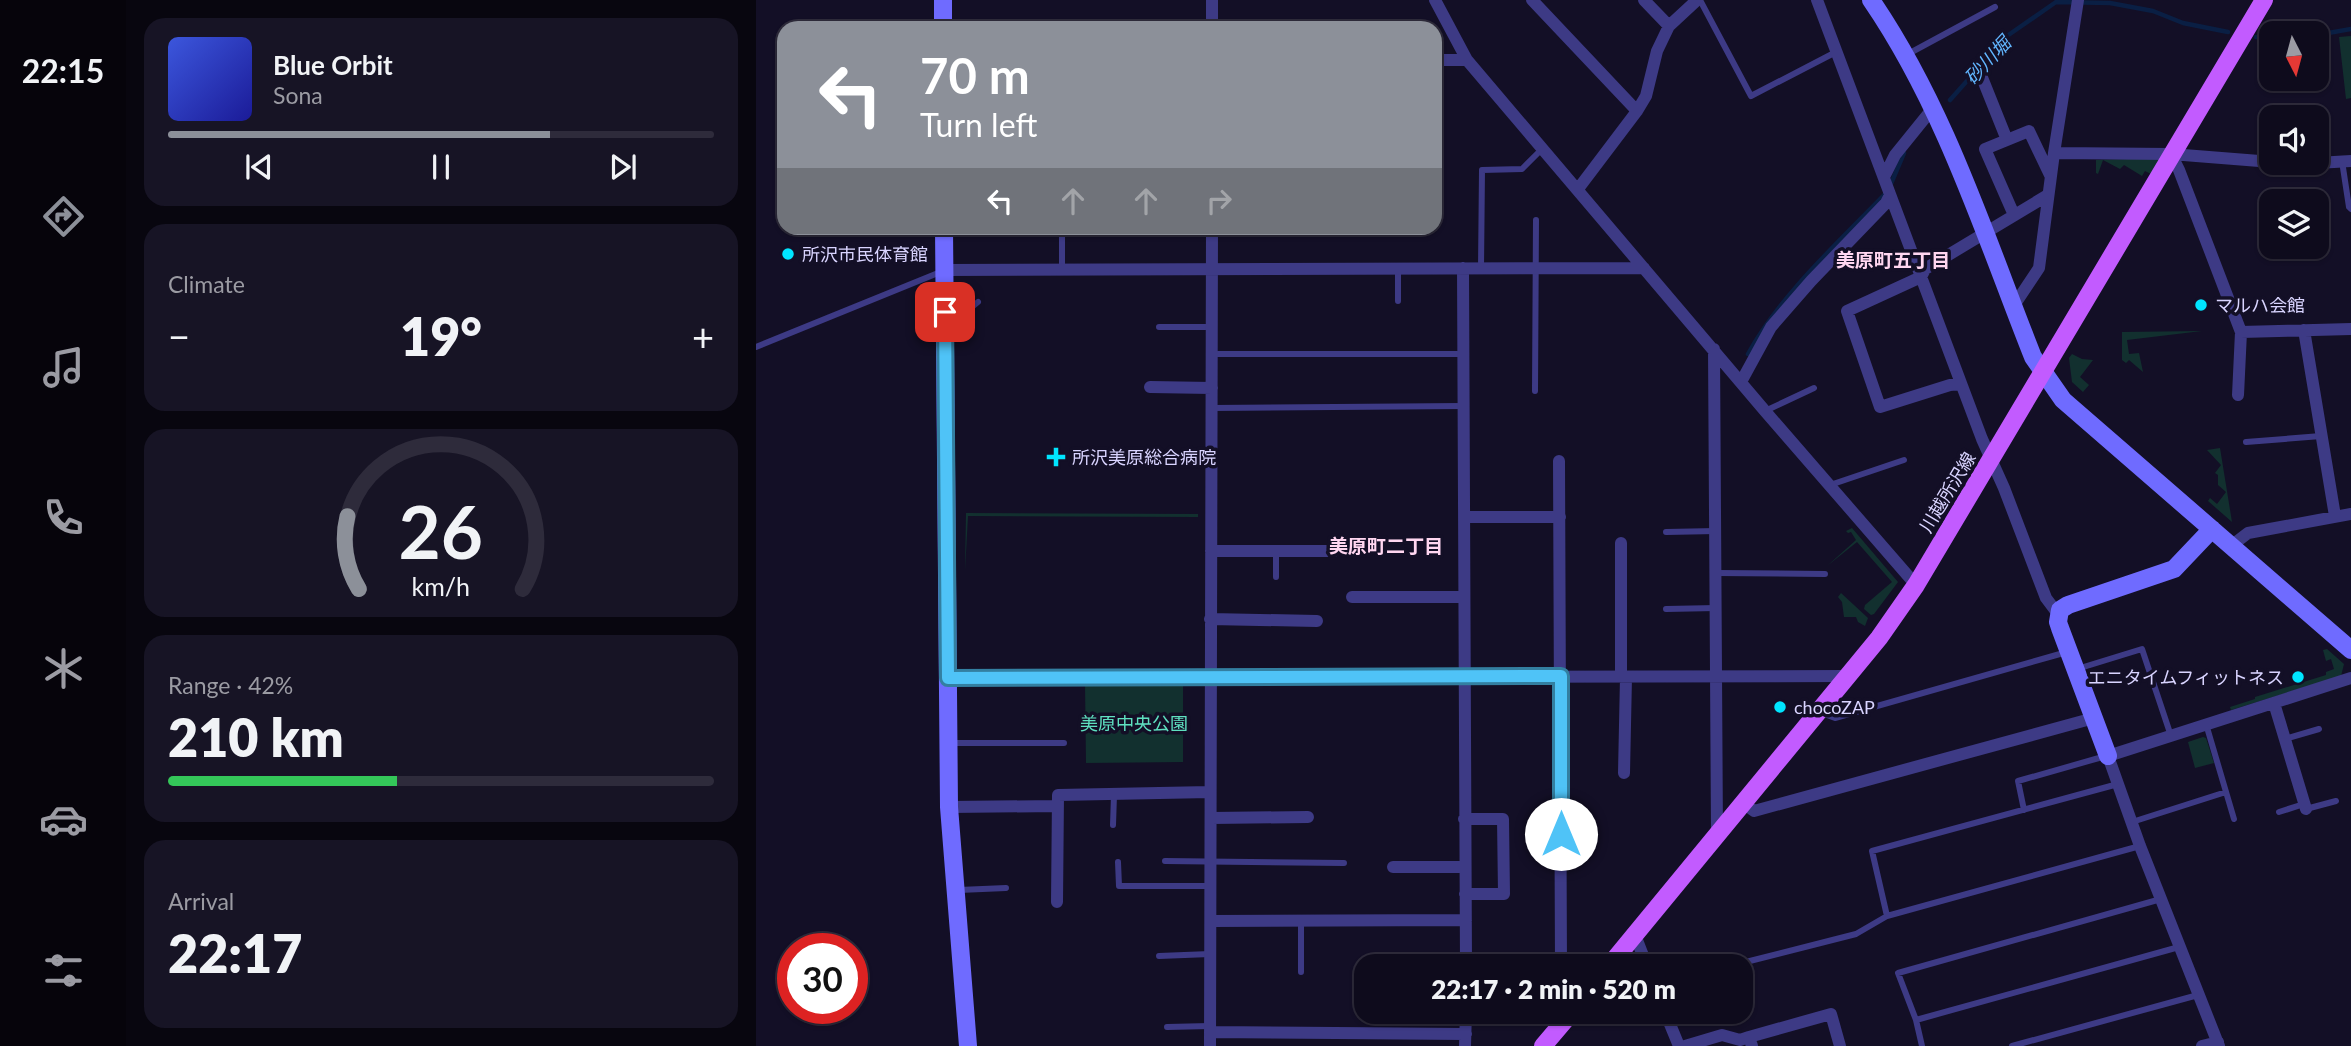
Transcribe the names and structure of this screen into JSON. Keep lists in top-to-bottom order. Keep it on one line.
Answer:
{"streets":{"main road":["川越所沢線"]},"districts":["美原町五丁目","美原町二丁目"],"water":["砂川堀"],"parks":["美原中央公園"],"places":{"other":["所沢市民体育館","マルハ会館","エニタイムフィットネス","chocoZAP"],"health":["所沢美原総合病院"]},"north":"bottom","page":{"tabs":"22:15","turn":["70 m","Turn left"],"song":["Blue Orbit","Sona"],"tile":["Climate",["Range · 42%","210 km"],["Arrival","22:17"]],"heat":["−","19°","+"],"limit":"30","trip":"22:17 · 2 min · 520 m","gauge":["26","km/h"]}}
